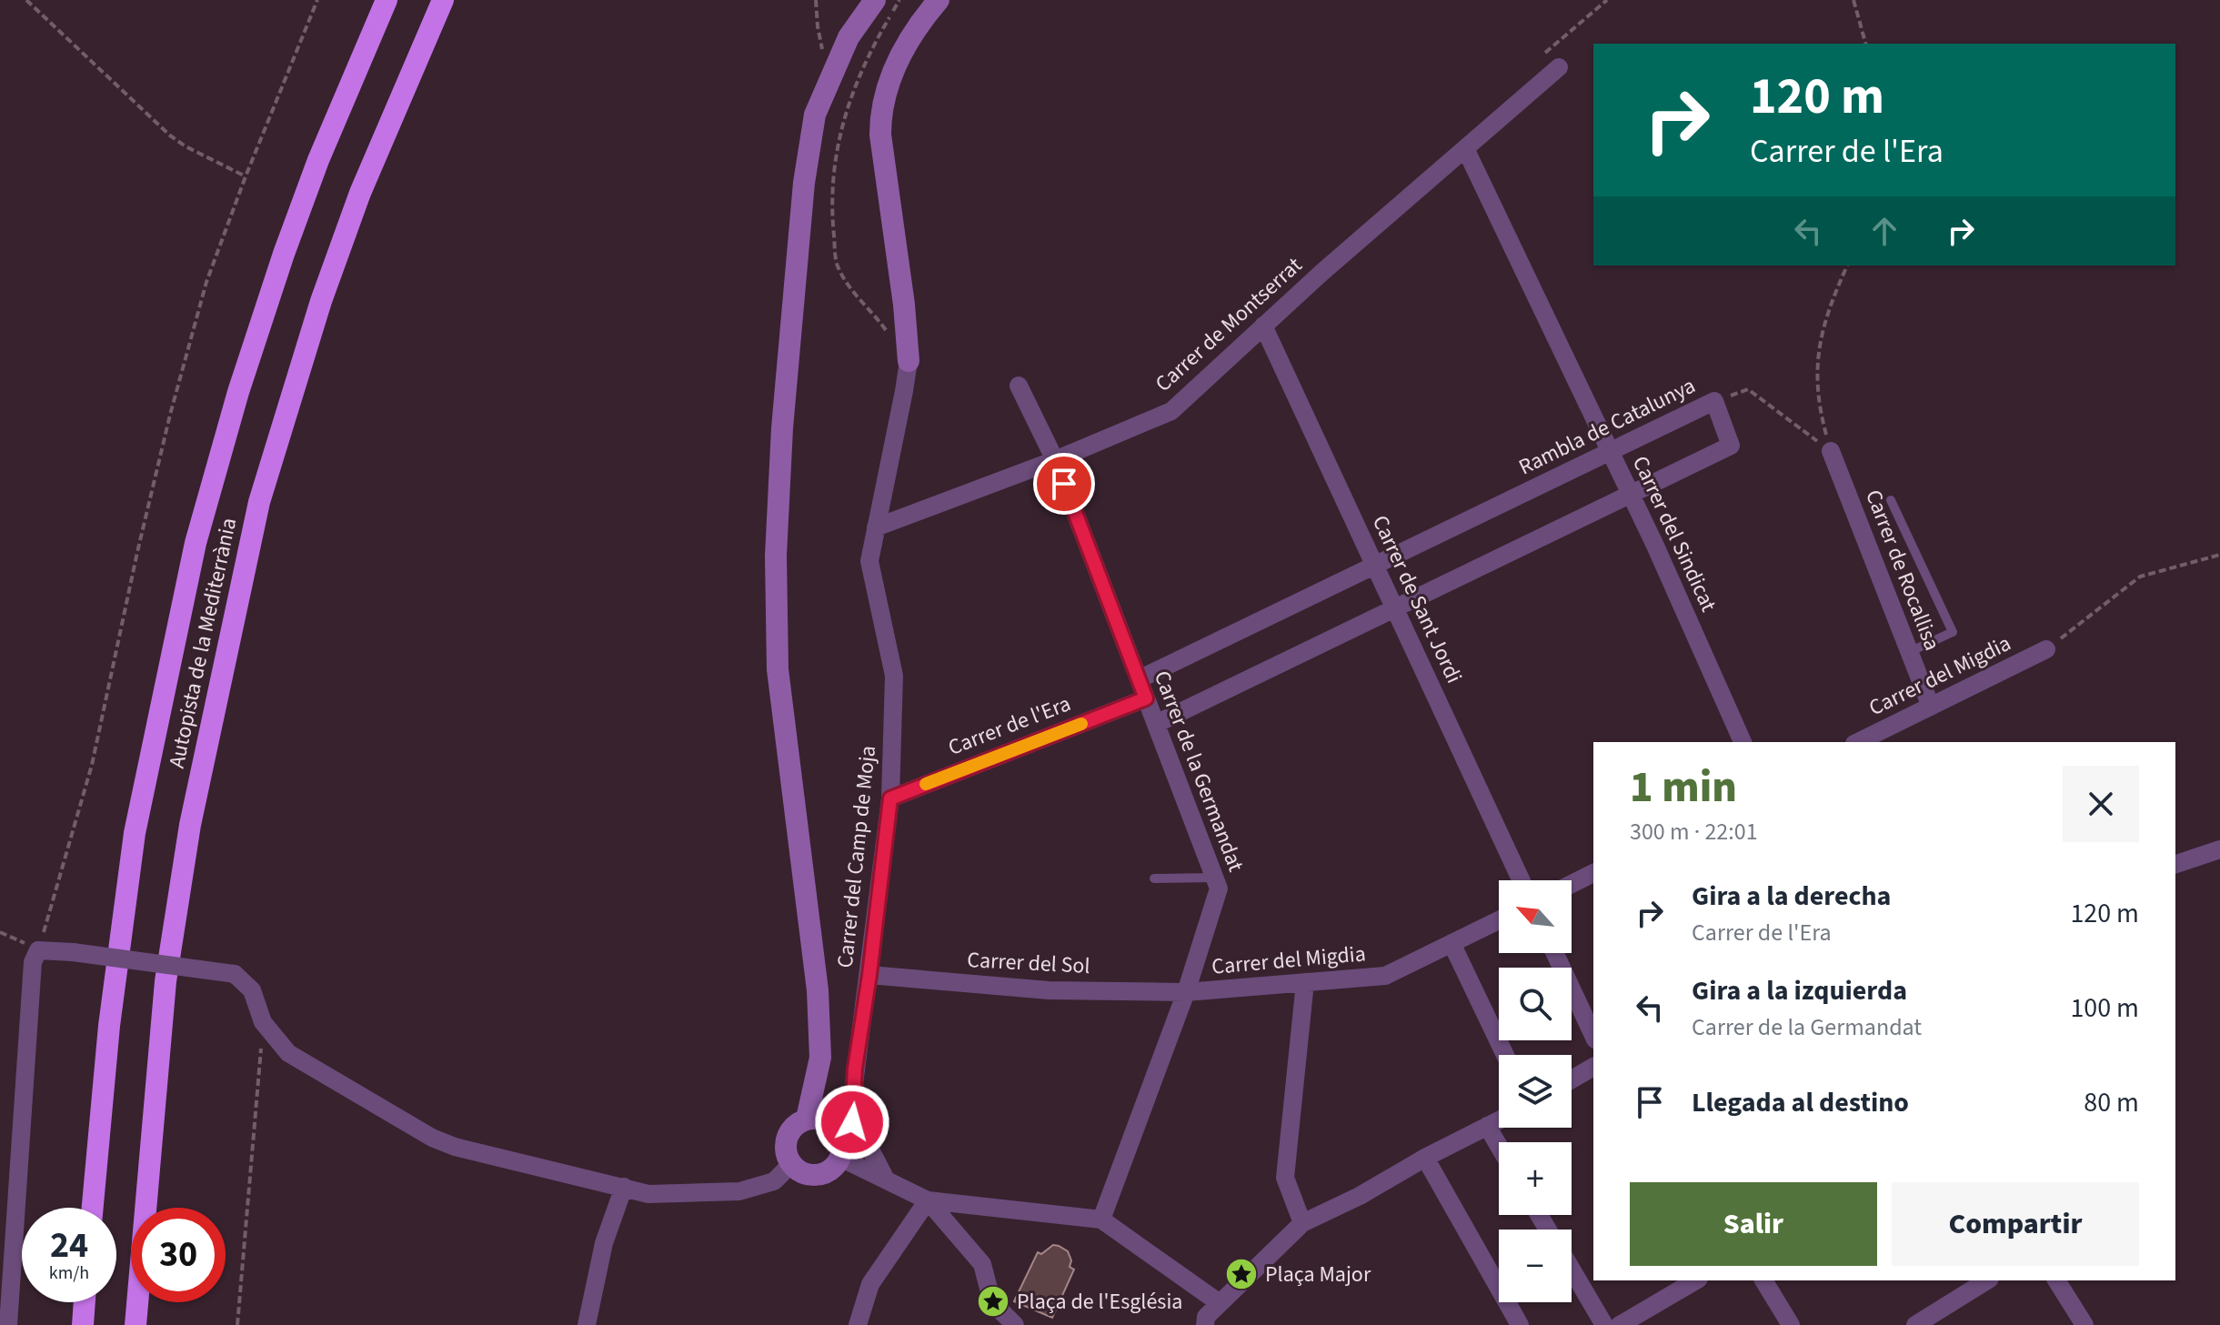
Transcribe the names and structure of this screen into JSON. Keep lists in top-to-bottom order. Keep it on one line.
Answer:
{"streets":{"highway":["Autopista de la Mediterrània"],"street":["Carrer de Montserrat","Rambla de Catalunya","Carrer del Sindicat","Carrer de Rocallisa","Carrer de Sant Jordi","Carrer del Migdia","Carrer de l'Era","Carrer de la Germandat","Carrer del Camp de Moja","Carrer del Sol"]},"crossings":[["Carrer de Montserrat","Carrer del Sindicat"],["Carrer de Montserrat","Carrer de Sant Jordi"],["Carrer de Montserrat","Carrer de la Germandat"],["Carrer de Montserrat","Carrer del Camp de Moja"],["Rambla de Catalunya","Carrer del Sindicat"],["Rambla de Catalunya","Carrer de Sant Jordi"],["Rambla de Catalunya","Carrer de la Germandat"],["Carrer de Rocallisa","Carrer del Migdia"],["Carrer del Migdia","Carrer de la Germandat"],["Carrer del Migdia","Carrer del Sol"],["Carrer de l'Era","Carrer de la Germandat"],["Carrer de l'Era","Carrer del Camp de Moja"],["Carrer de la Germandat","Carrer del Sol"],["Carrer del Camp de Moja","Carrer del Sol"]],"places":{"place":["Plaça Major","Plaça de l'Església"]},"north":"top left","page":{"turn":["120 m","Carrer de l'Era"],"heading":["1 min","300 m · 22:01"],"list":[{"name":"Gira a la derecha","note":"Carrer de l'Era","value":"120 m"},{"name":"Gira a la izquierda","note":"Carrer de la Germandat","value":"100 m"},{"name":"Llegada al destino","value":"80 m"}],"map_buttons":["+","−"],"buttons":["Salir","Compartir"],"speed":"24 km/h","limit":"30"}}
